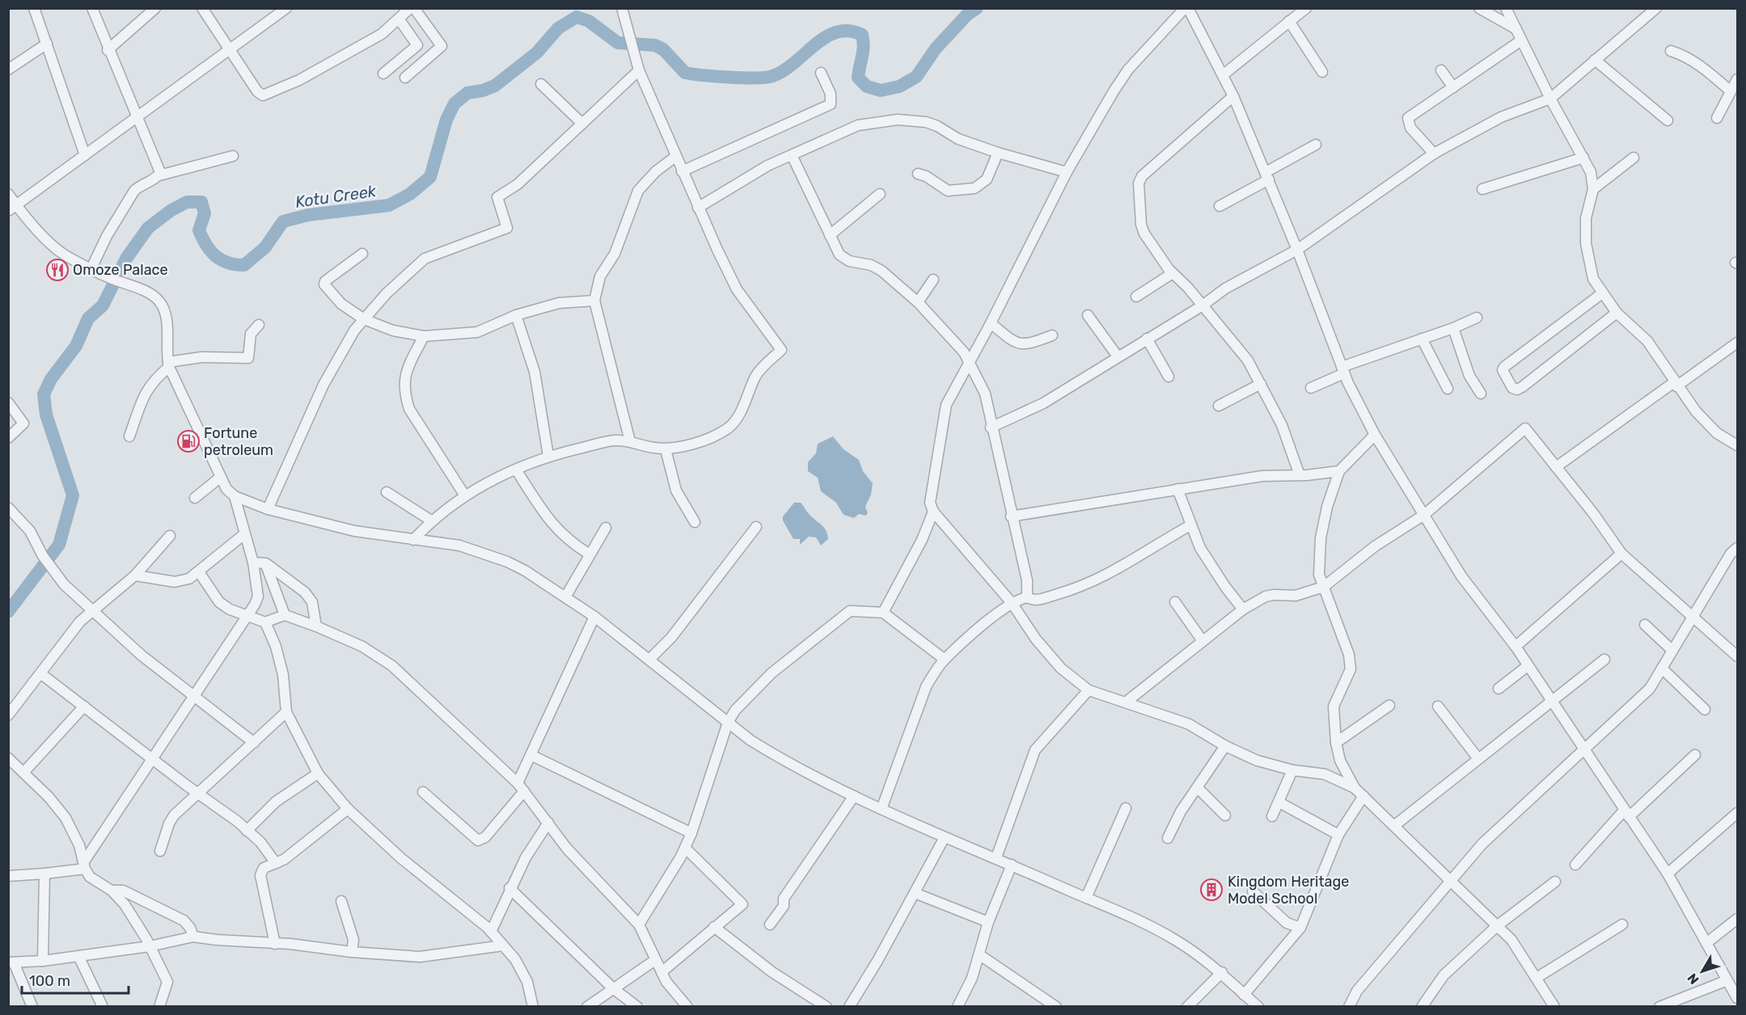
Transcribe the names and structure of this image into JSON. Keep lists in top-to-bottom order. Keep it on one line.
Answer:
{"water":["Kotu Creek"],"places":{"restaurant":["Omoze Palace"],"fuel station":["Fortune petroleum"],"building":["Kingdom Heritage Model School"]},"scale_bar":"100 m","north":"bottom left"}
